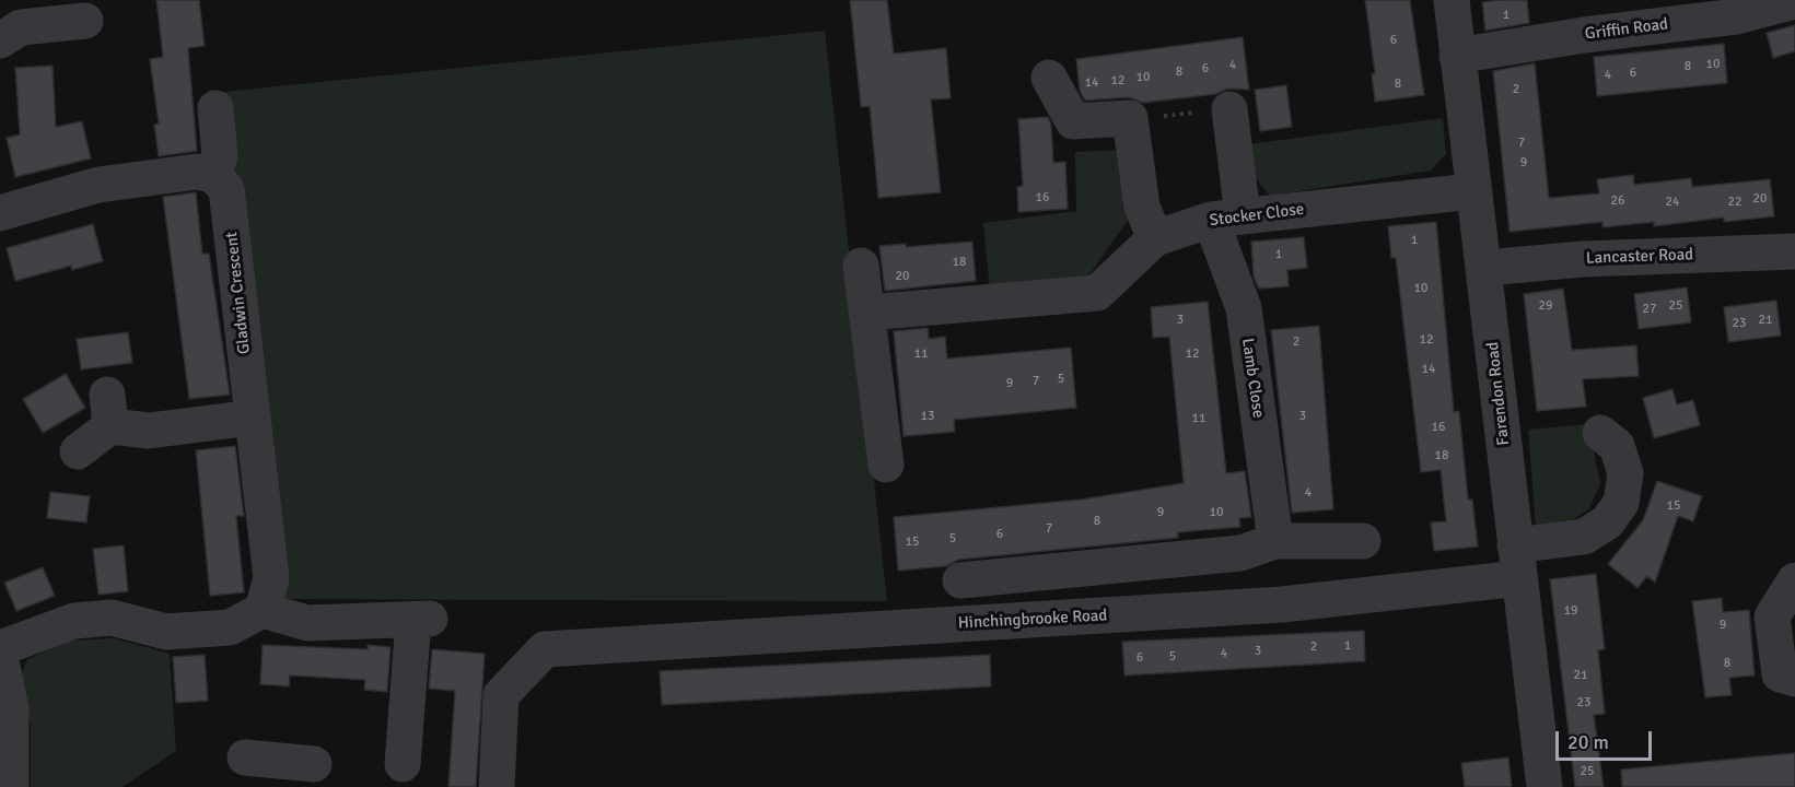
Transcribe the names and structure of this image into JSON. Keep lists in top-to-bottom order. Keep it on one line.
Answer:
{"streets":{"street":["Griffin Road","Stocker Close","Lancaster Road","Gladwin Crescent","Lamb Close","Farendon Road","Hinchingbrooke Road"]},"crossings":[["Griffin Road","Farendon Road"],["Stocker Close","Lamb Close"],["Stocker Close","Farendon Road"],["Lancaster Road","Farendon Road"],["Farendon Road","Hinchingbrooke Road"]],"house_numbers":["1","6","10","4","8","6","8","6","4","10","12","14","8","2","7","9","16","20","26","24","22","1","1","18","20","10","29","25","27","3","21","23","12","2","11","12","14","5","7","9","13","3","11","16","18","4","15","9","10","8","7","6","5","15","19","9","1","2","3","4","5","6","8","21","23","25"],"scale_bar":"20 m"}
